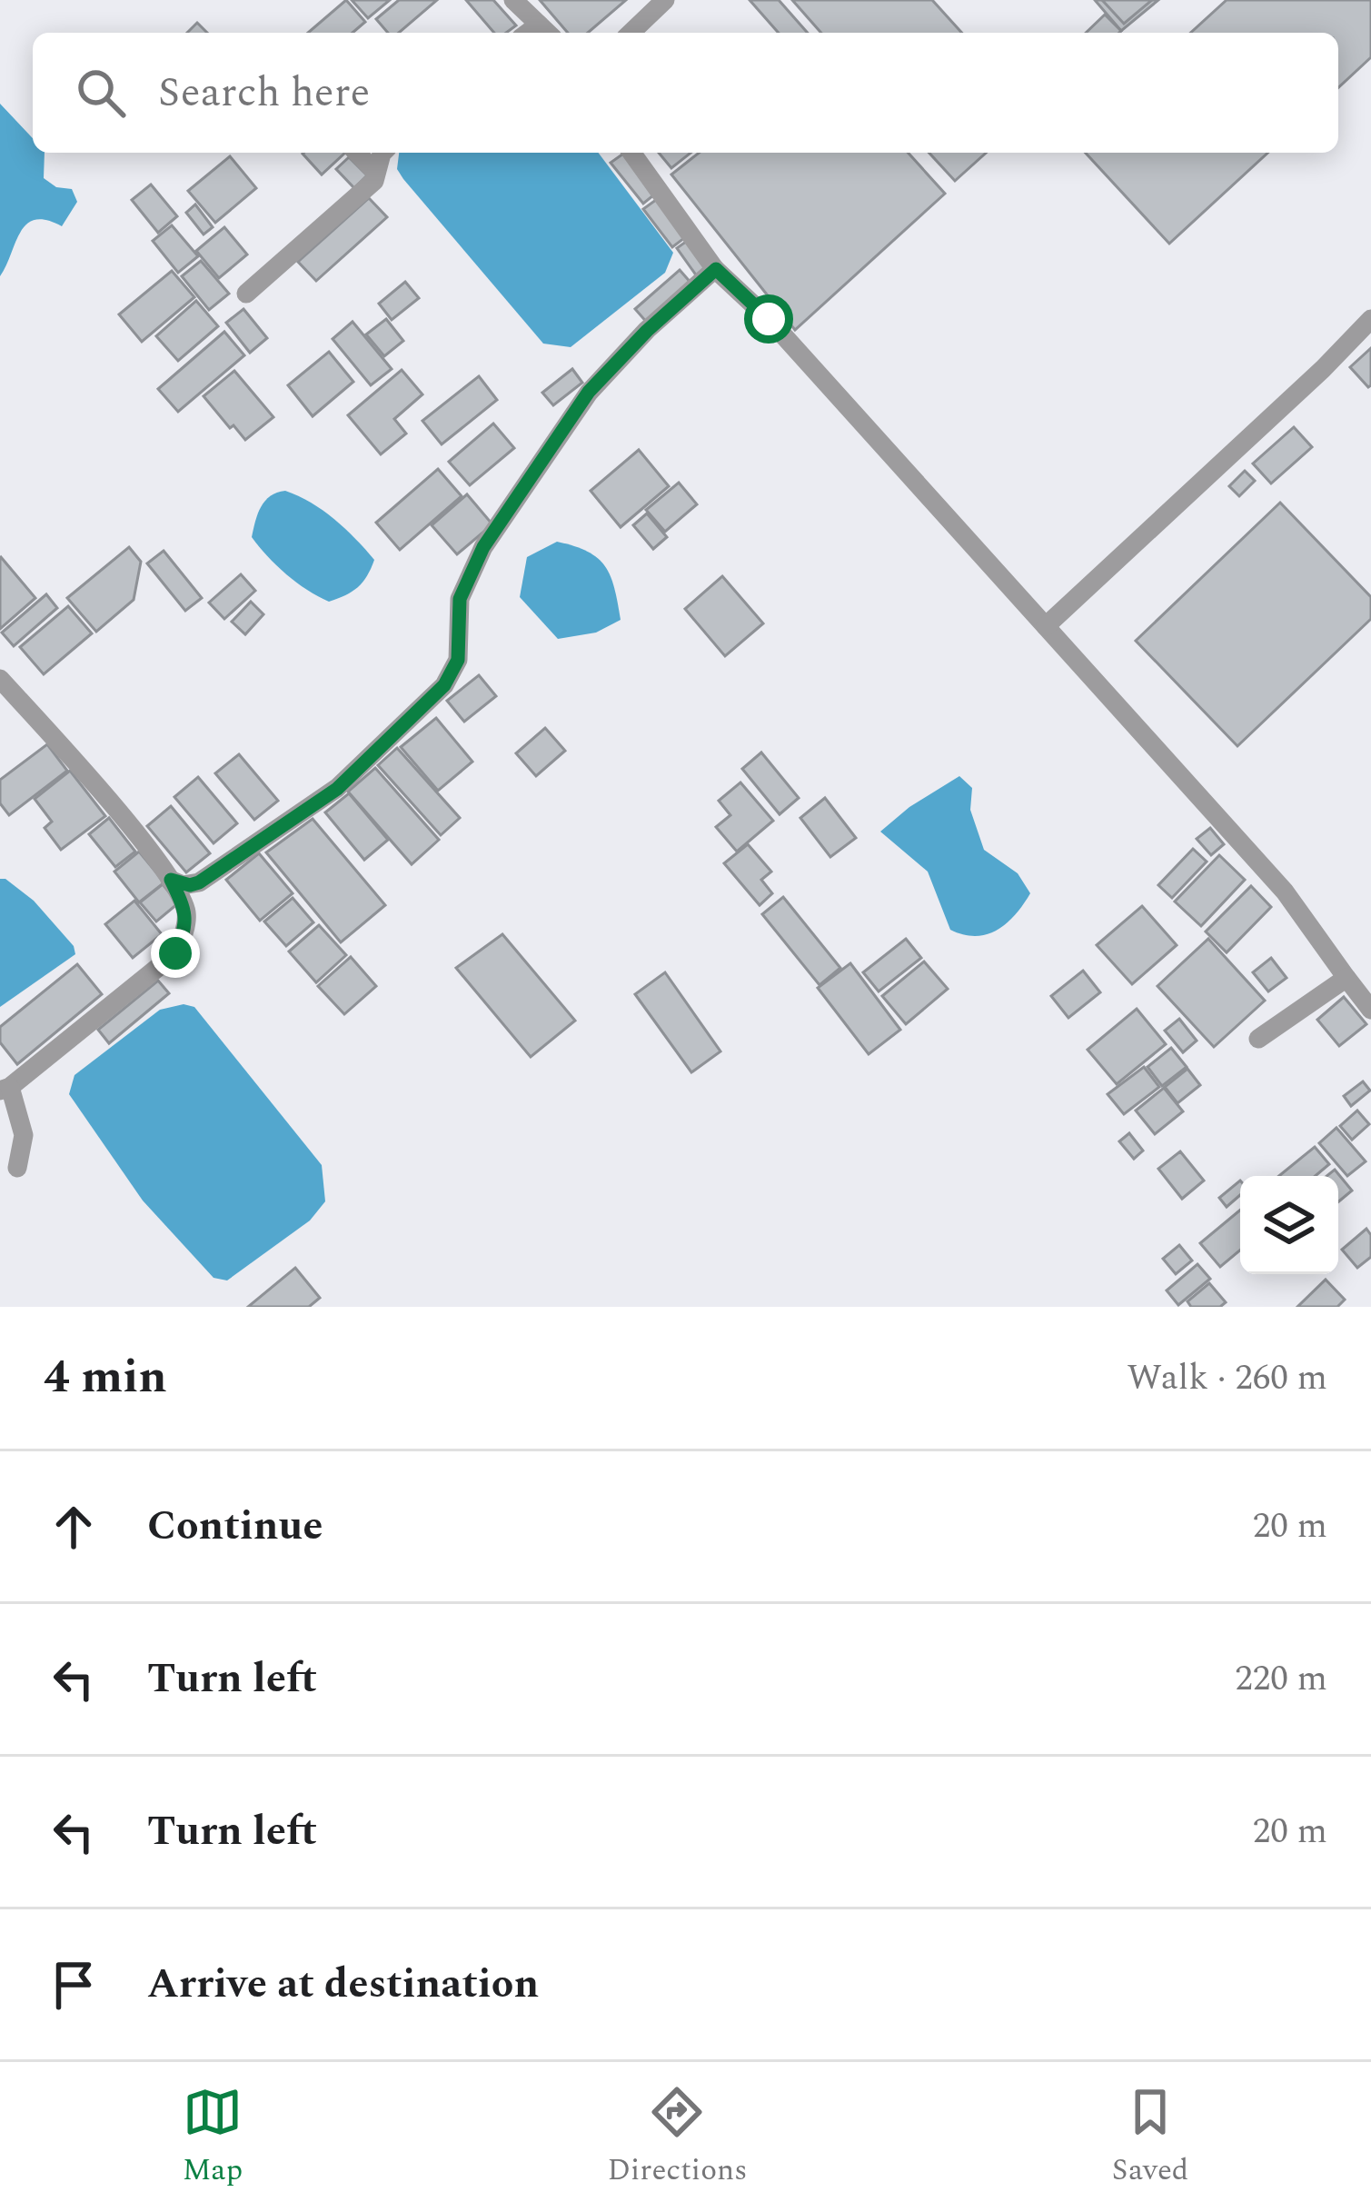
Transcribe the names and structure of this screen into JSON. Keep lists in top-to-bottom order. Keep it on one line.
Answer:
{"page":{"search":"Search here","heading":["4 min","Walk · 260 m"],"list":[["Continue","20 m"],["Turn left","220 m"],["Turn left","20 m"],"Arrive at destination"],"nav":["Map","Directions","Saved"]}}
